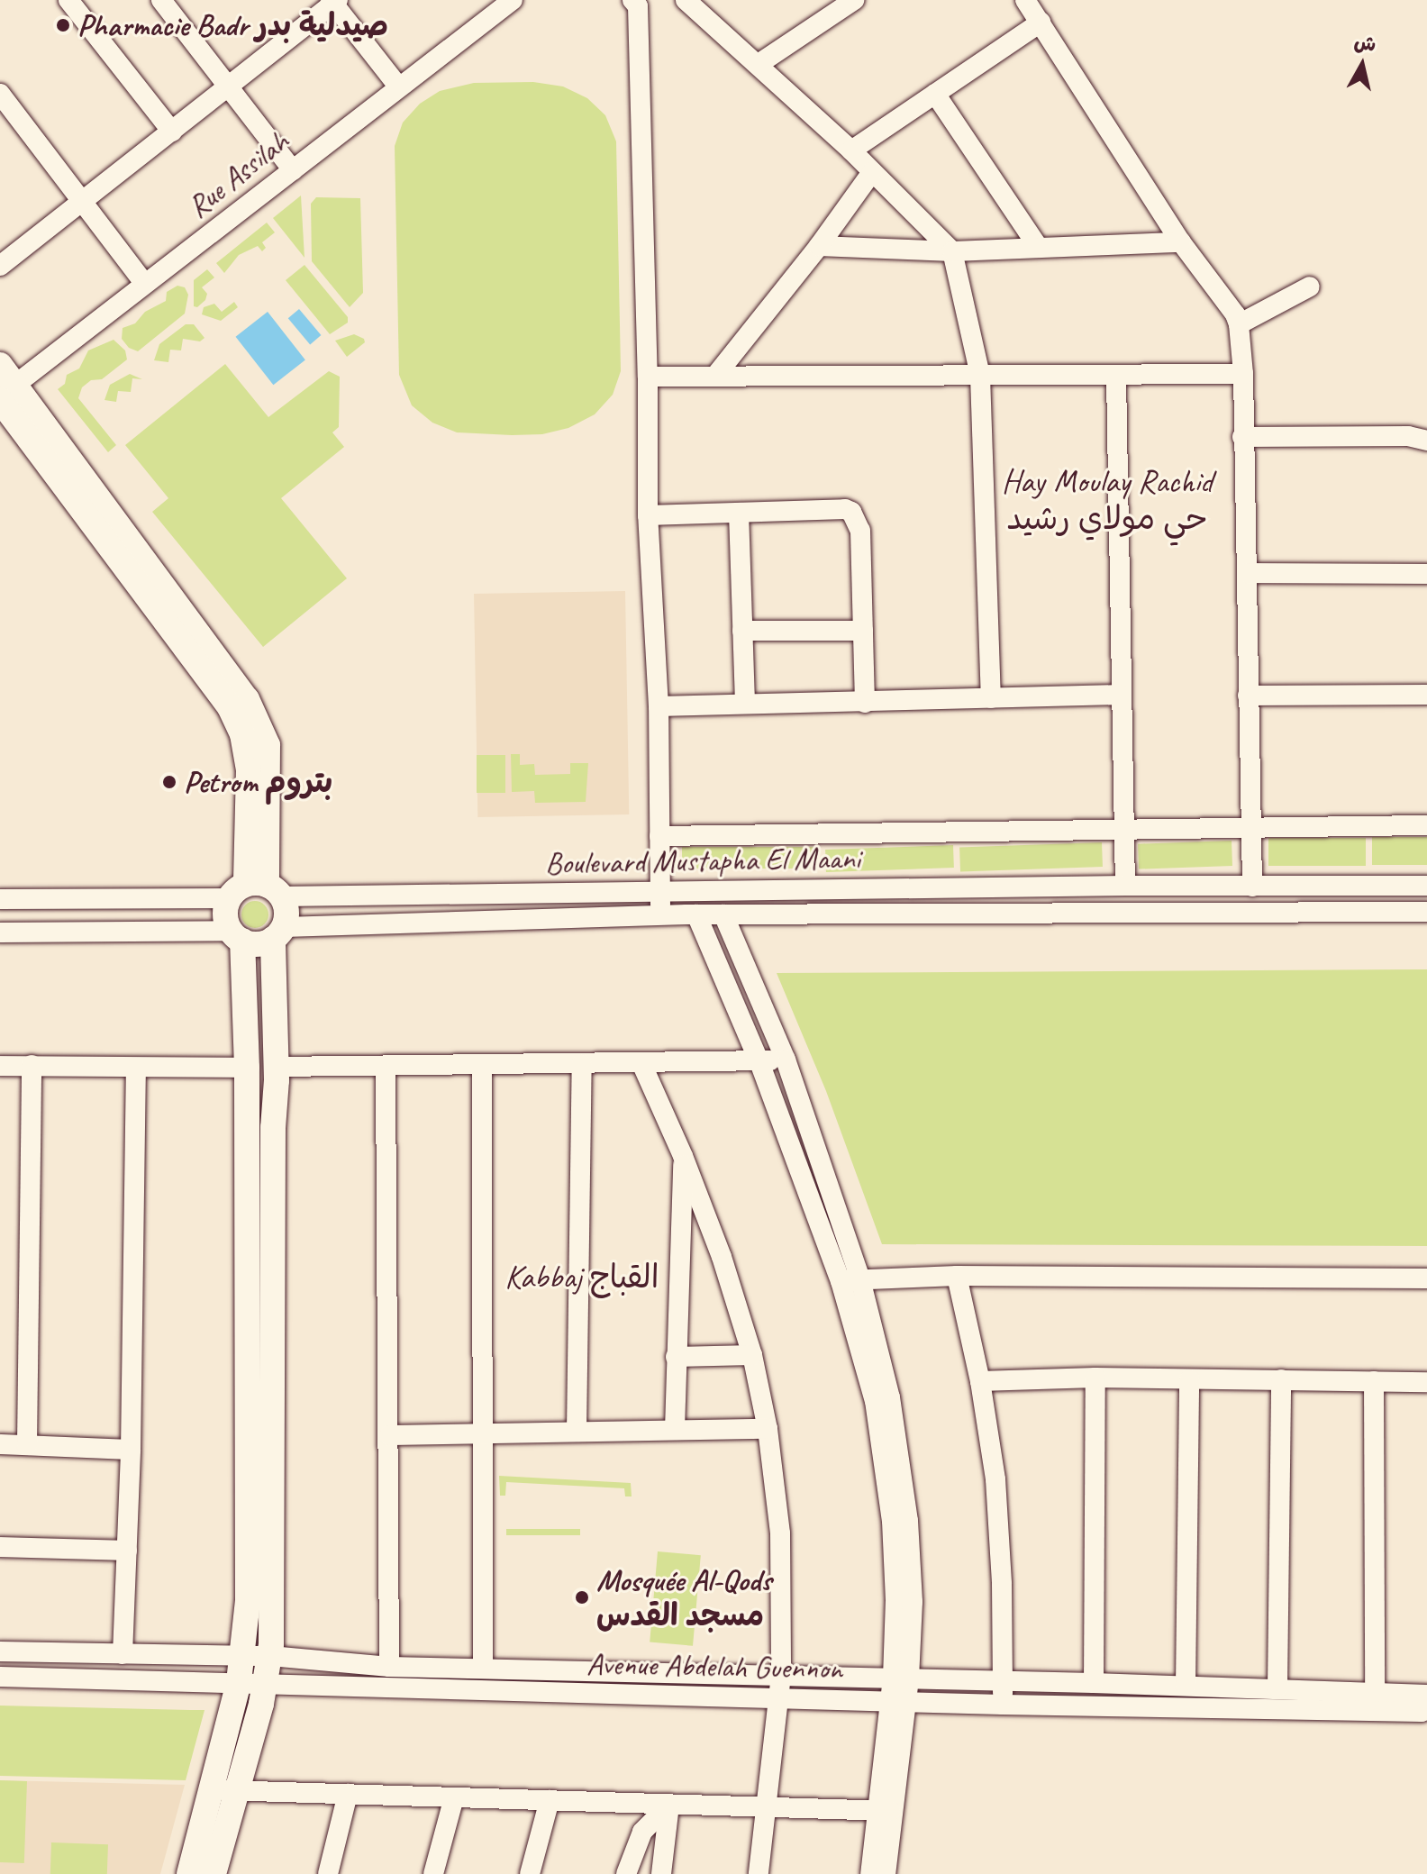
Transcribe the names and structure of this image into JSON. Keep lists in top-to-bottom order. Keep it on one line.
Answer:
{"streets":{"street":["Rue Assilah","Boulevard Mustapha El Maani","Avenue Abdelah Guennon"]},"districts":["Hay Moulay Rachid حي مولاي رشيد","Kabbaj القباج"],"places":["Pharmacie Badr صيدلية بدر","Petrom بتروم","Mosquée Al-Qods مسجد القدس"],"north":"top"}
